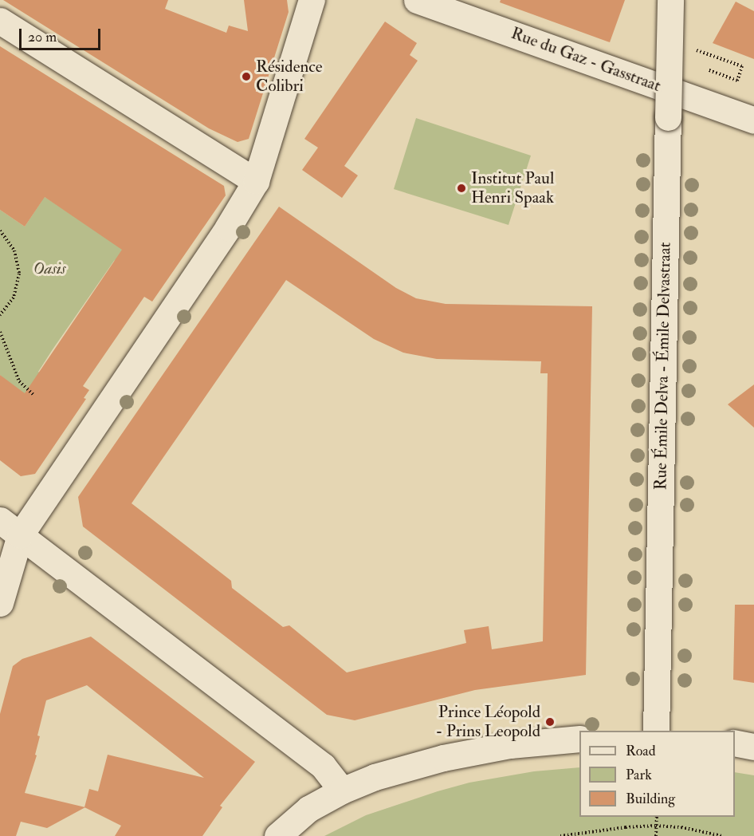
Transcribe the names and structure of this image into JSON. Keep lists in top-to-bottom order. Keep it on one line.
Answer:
{"streets":{"street":["Rue du Gaz - Gasstraat","Rue Émile Delva - Émile Delvastraat"]},"parks":["Oasis"],"places":["Résidence Colibri","Institut Paul Henri Spaak","Prince Léopold - Prins Leopold"],"legend":["Road","Park","Building"],"scale_bar":"20 m"}
